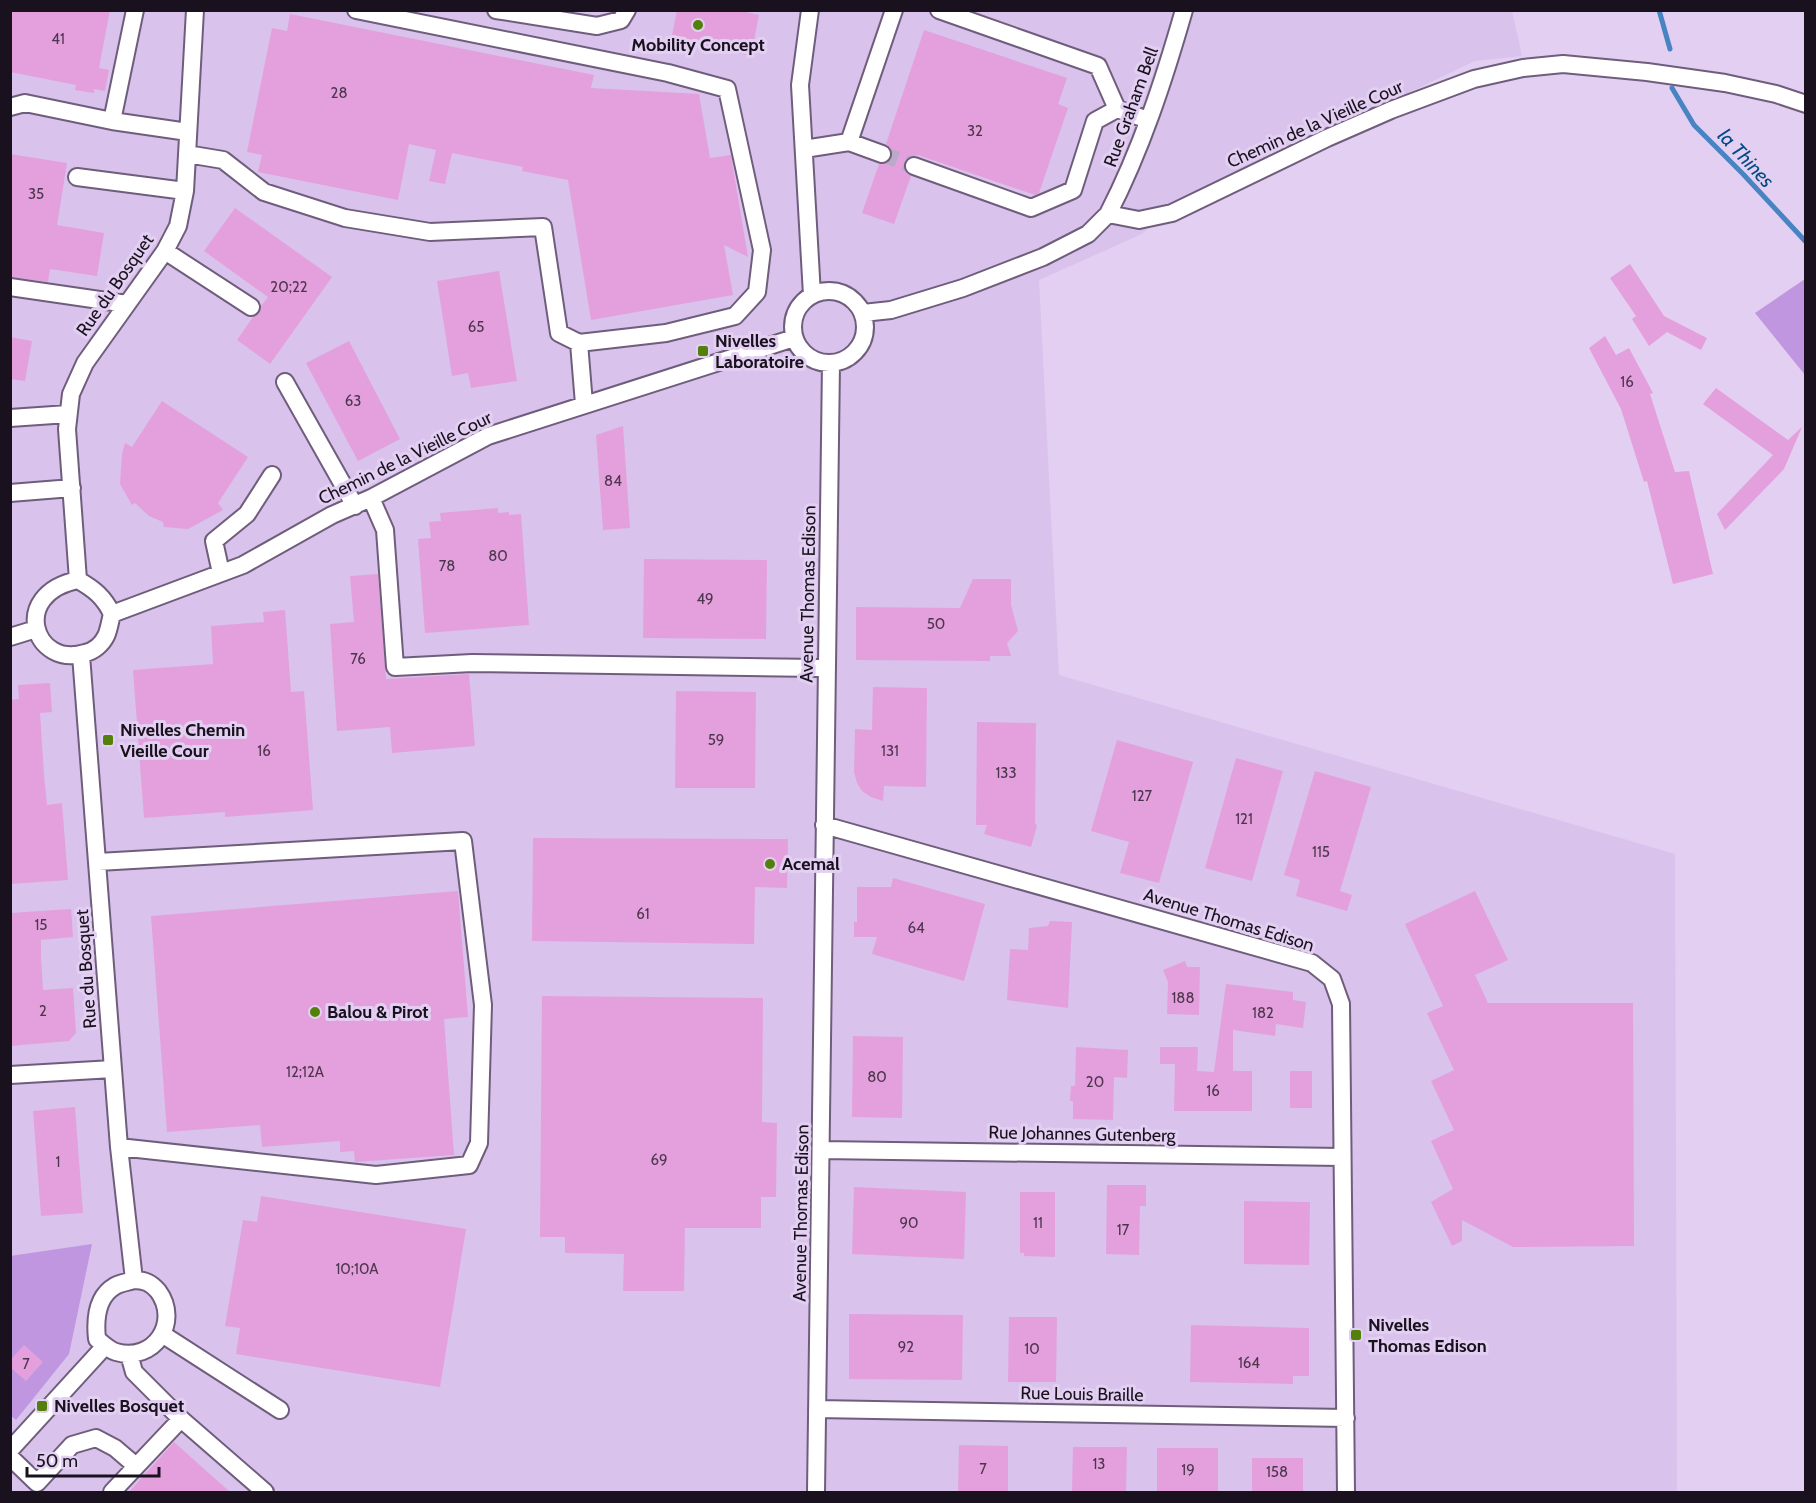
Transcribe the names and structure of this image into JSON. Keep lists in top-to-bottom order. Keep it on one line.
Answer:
{"streets":{"street":["Rue Graham Bell","Chemin de la Vieille Cour","Rue du Bosquet","Avenue Thomas Edison","Rue Johannes Gutenberg","Rue Louis Braille"]},"crossings":[["Rue Graham Bell","Chemin de la Vieille Cour"],["Chemin de la Vieille Cour","Rue du Bosquet"],["Chemin de la Vieille Cour","Avenue Thomas Edison"],["Avenue Thomas Edison","Rue Johannes Gutenberg"],["Avenue Thomas Edison","Rue Louis Braille"]],"water":["la Thines"],"places":{"other":["Mobility Concept","Acemal","Balou & Pirot"],"transit":["Nivelles Laboratoire","Nivelles Chemin Vieille Cour","Nivelles Thomas Edison","Nivelles Bosquet"]},"house_numbers":["41","28","32","35","20;22","65","16","63","84","80","78","49","50","76","59","16","131","133","127","121","115","61","15","64","188","2","182","12;12A","80","20","16","69","1","90","11","17","10;10A","92","10","164","7","13","7","19","158"],"scale_bar":"50 m"}
